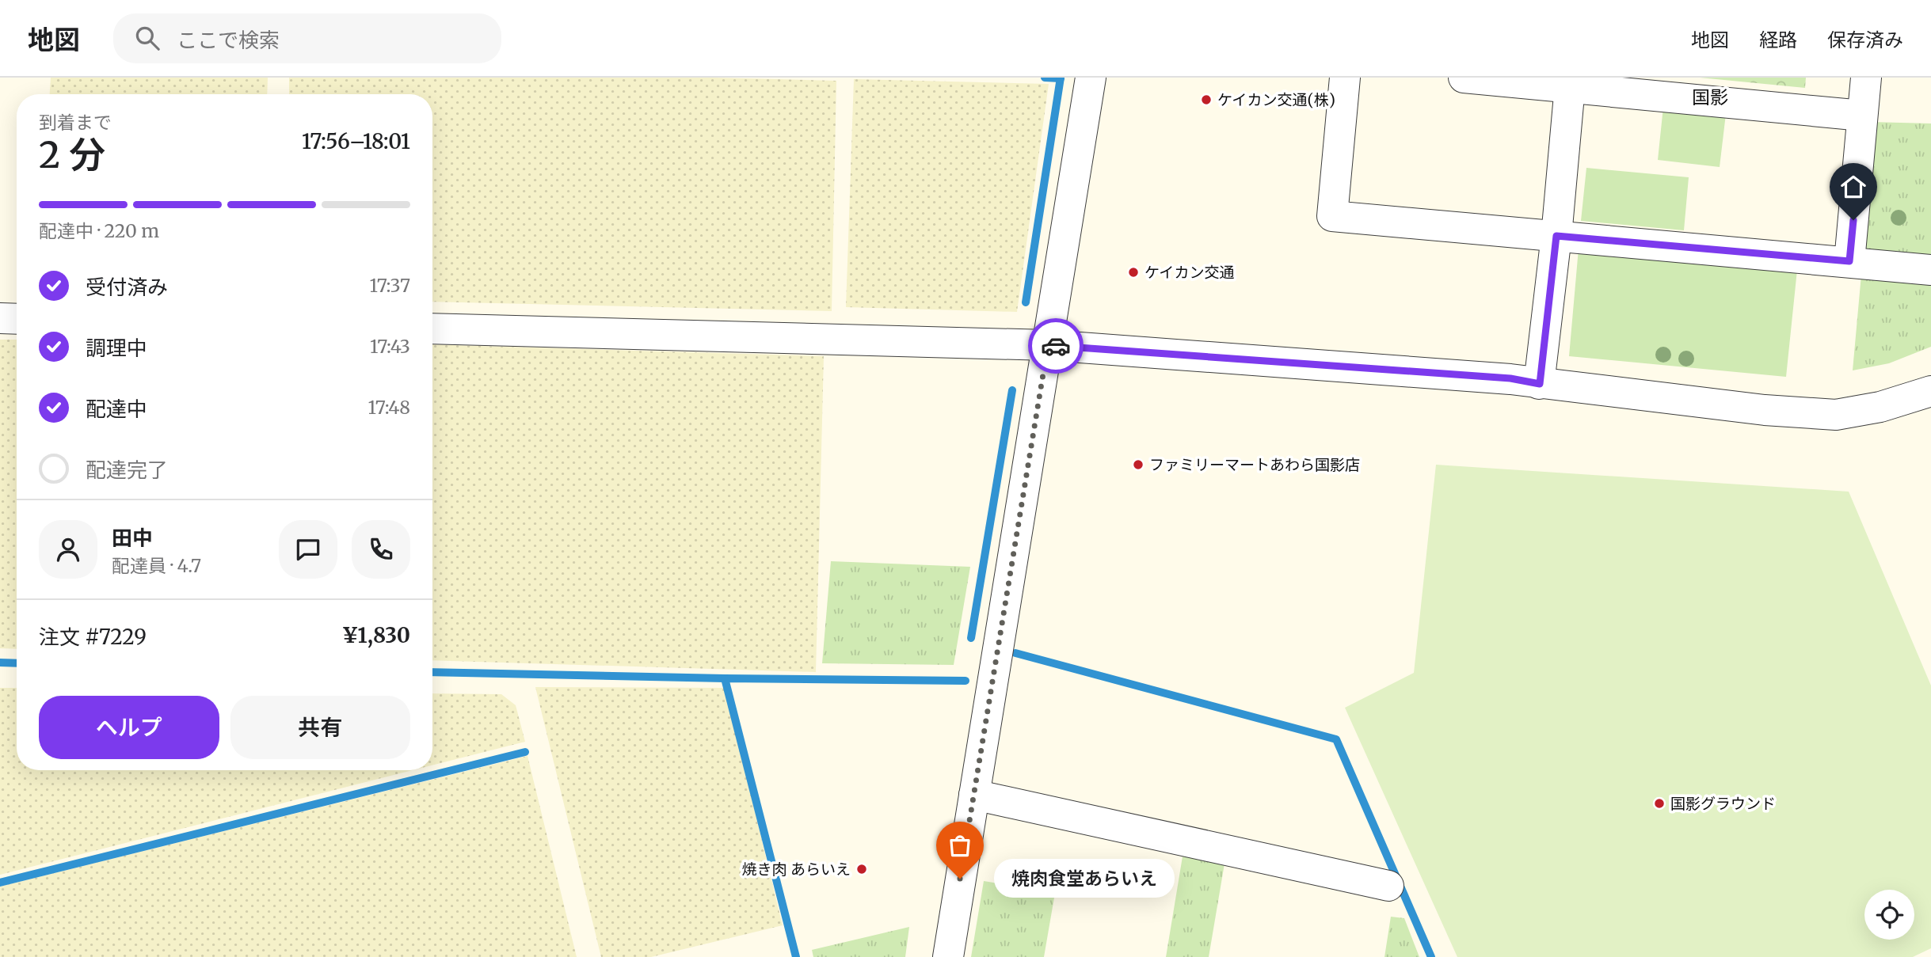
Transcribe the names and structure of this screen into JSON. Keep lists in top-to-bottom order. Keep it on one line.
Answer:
{"districts":["国影"],"places":["ケイカン交通(株)","ケイカン交通","ファミリーマートあわら国影店","国影グラウンド","焼き肉 あらいえ","焼肉食堂あらいえ"],"page":{"header":"地図","search":"ここで検索","nav":["地図","経路","保存済み"],"heading":["2 分","到着まで","17:56–18:01"],"panel":["田中","配達員 · 4.7","注文 #7229","¥1,830"],"bar":"配達中 · 220 m","list":[["受付済み","17:37"],["調理中","17:43"],["配達中","17:48"],"配達完了"],"buttons":["ヘルプ","共有"],"bubble":"焼肉食堂あらいえ"}}
